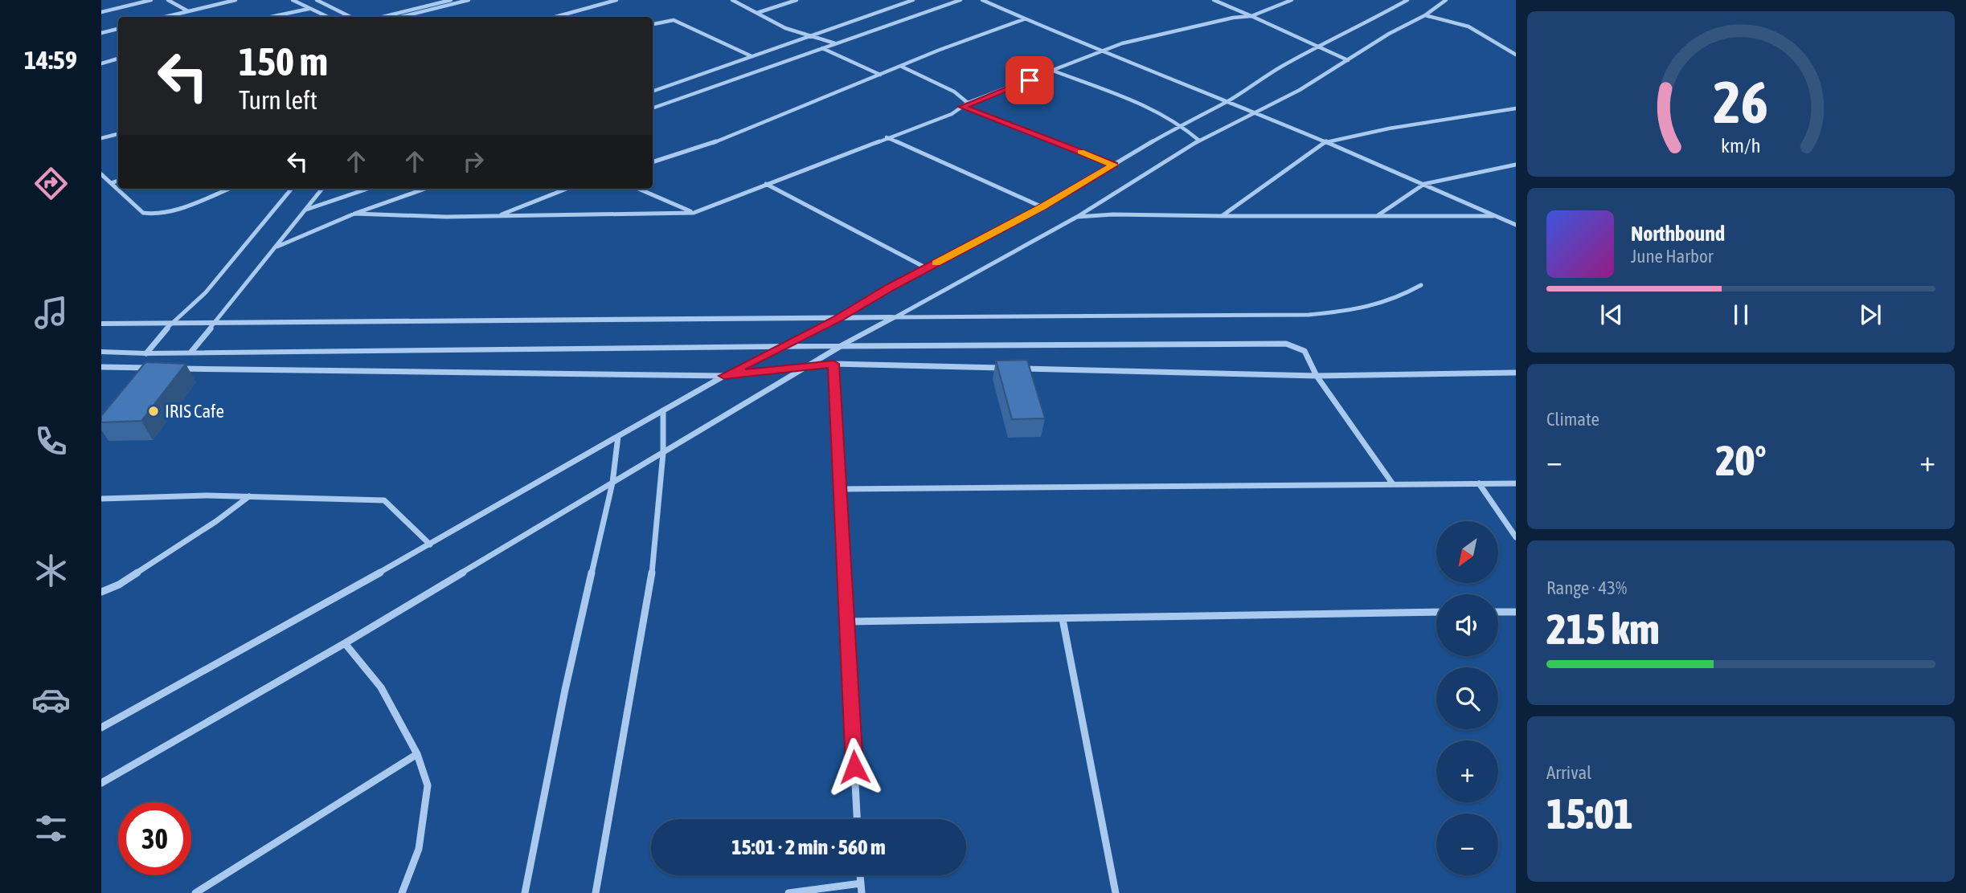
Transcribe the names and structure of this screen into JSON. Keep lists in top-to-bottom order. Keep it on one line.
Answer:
{"places":["IRIS Cafe"],"north":"bottom left","page":{"tabs":"14:59","turn":["150 m","Turn left"],"song":["Northbound","June Harbor"],"tile":["Climate",["Range · 43%","215 km"],["Arrival","15:01"]],"heat":["−","20°","+"],"map_buttons":["+","−"],"limit":"30","trip":"15:01 · 2 min · 560 m","gauge":["26","km/h"]}}
